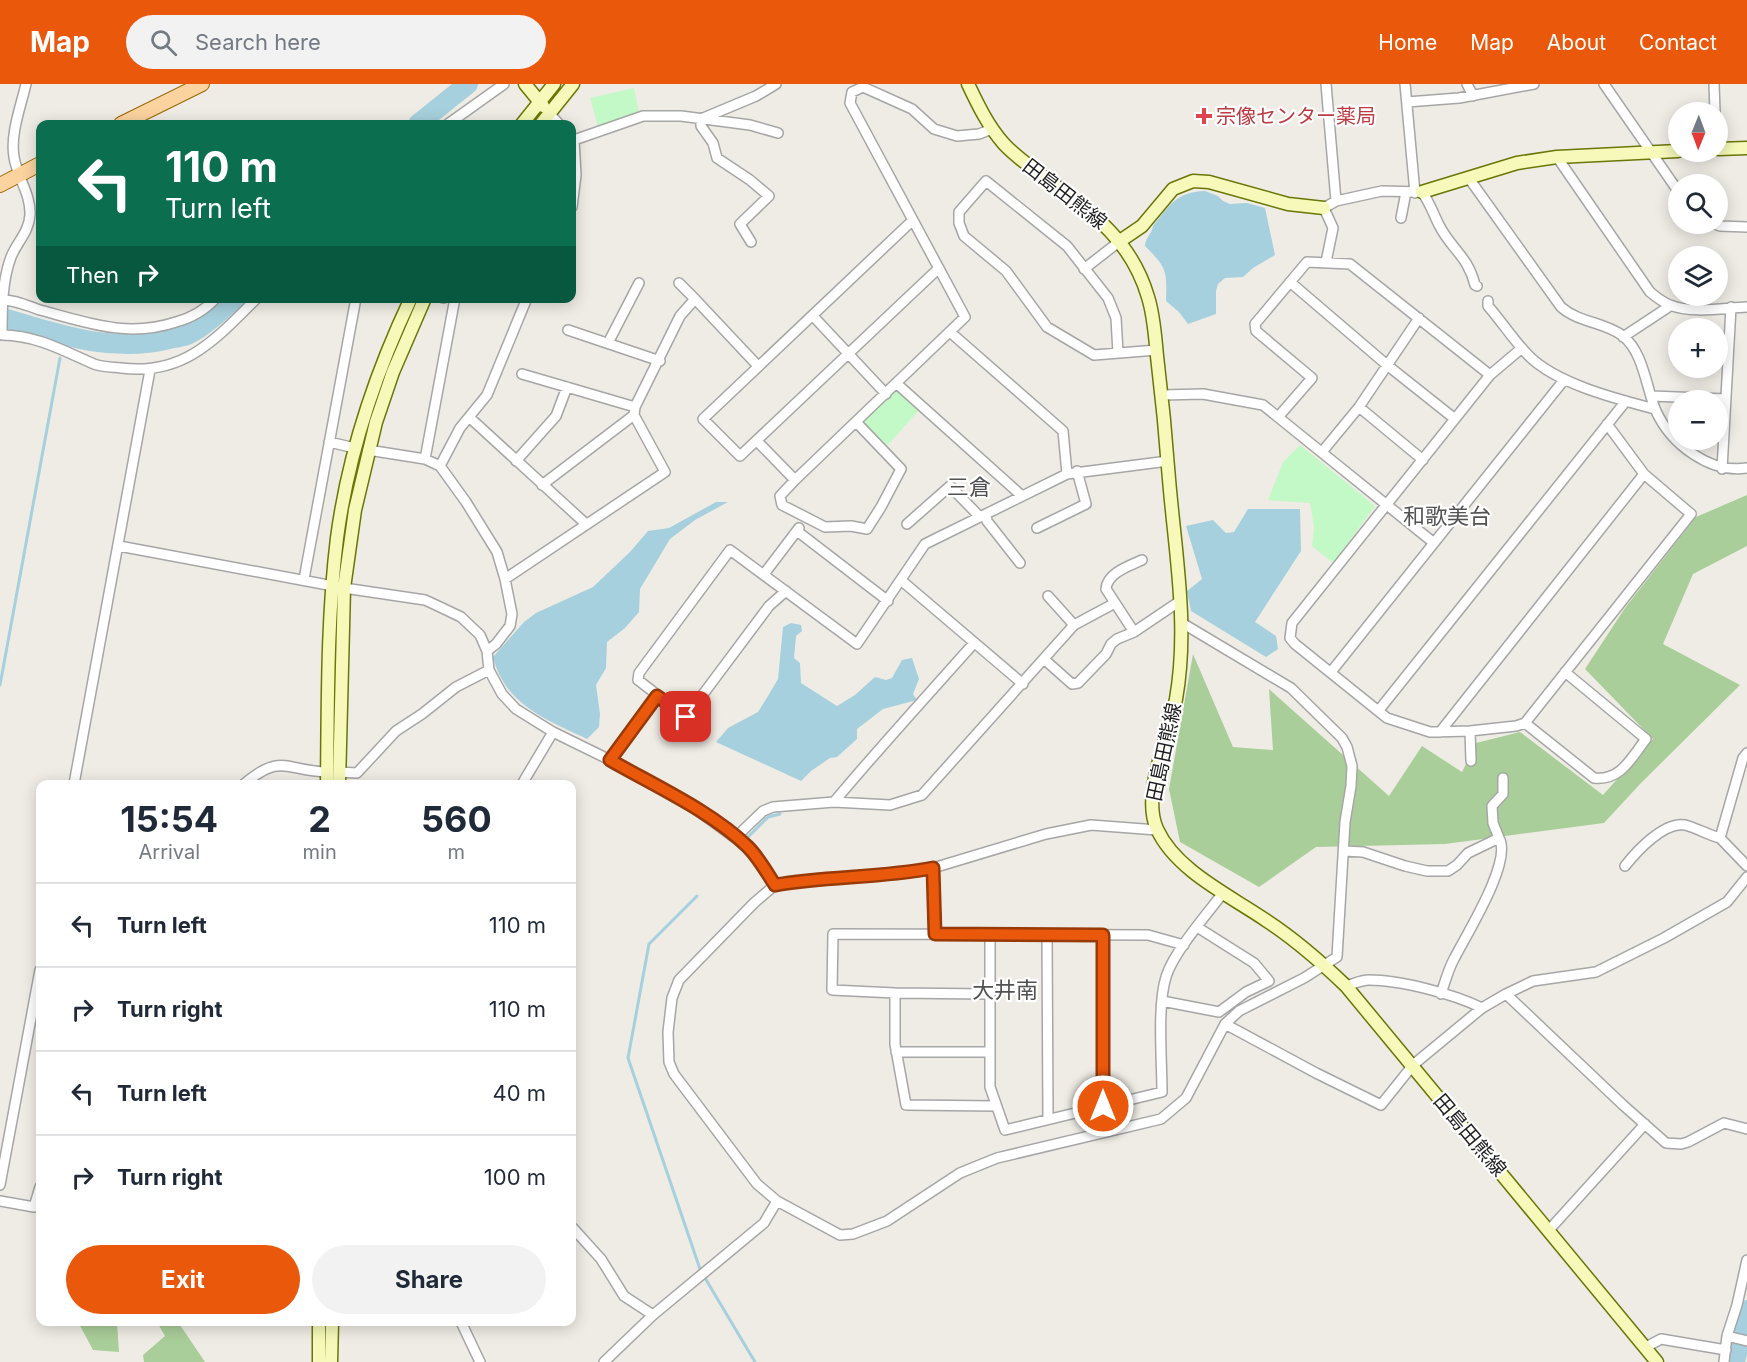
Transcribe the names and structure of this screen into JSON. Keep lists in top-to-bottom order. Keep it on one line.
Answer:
{"streets":{"main road":["田島田熊線"]},"districts":["三倉","和歌美台","大井南"],"places":{"health":["宗像センター薬局"]},"north":"bottom","page":{"header":"Map","search":"Search here","nav":["Home","Map","About","Contact"],"map_buttons":["+","−"],"turn":["110 m","Turn left"],"then":"Then","eta":["15:54","Arrival","2","min","560","m"],"list":[{"name":"Turn left","value":"110 m"},{"name":"Turn right","value":"110 m"},{"name":"Turn left","value":"40 m"},{"name":"Turn right","value":"100 m"}],"buttons":["Exit","Share"]}}
